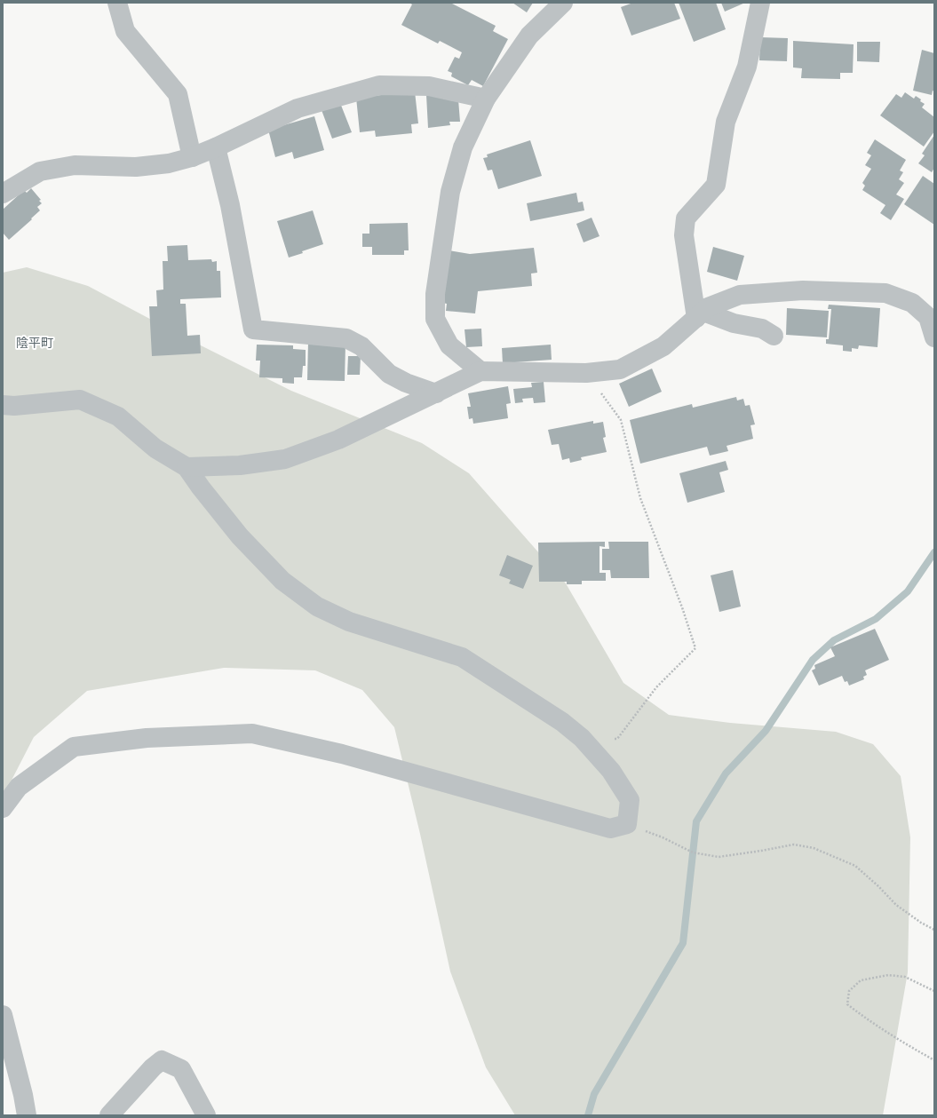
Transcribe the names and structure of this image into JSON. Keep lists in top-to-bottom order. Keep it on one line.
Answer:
{"districts":["陰平町"]}
